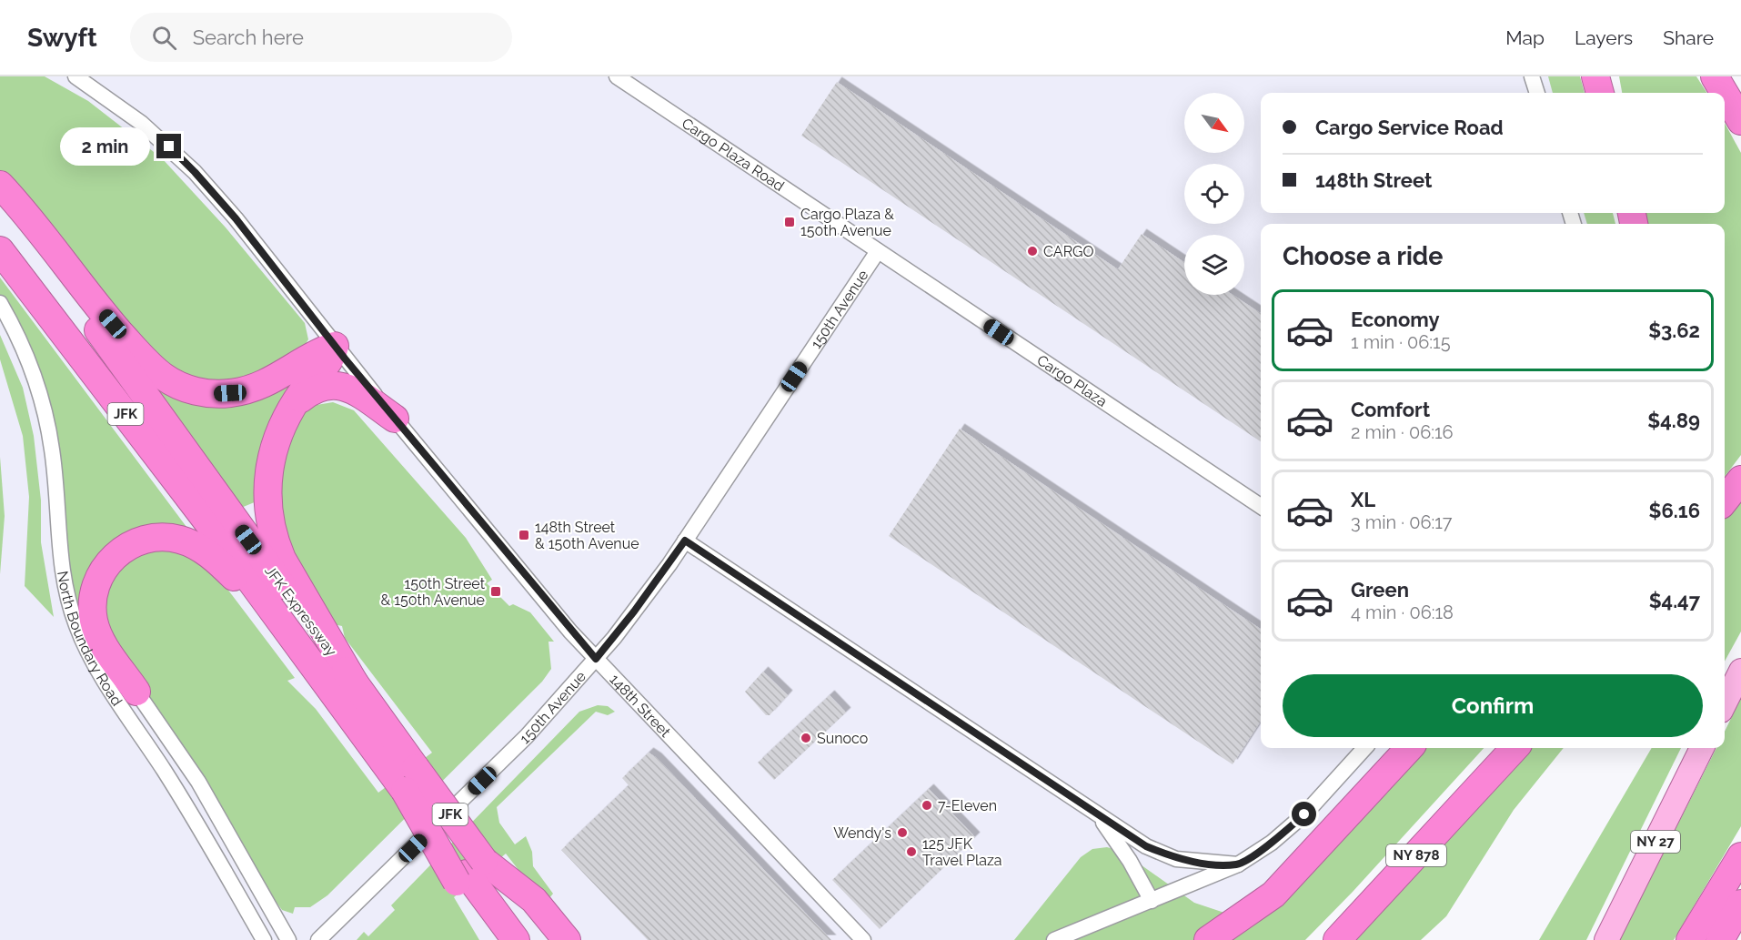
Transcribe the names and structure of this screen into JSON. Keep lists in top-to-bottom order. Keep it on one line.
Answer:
{"streets":{"highway":["JFK","JFK Expressway","NY 878"],"main road":["NY 27"],"street":["Cargo Plaza Road","150th Avenue","Cargo Plaza","North Boundary Road","148th Street"]},"crossings":[["Cargo Plaza Road","150th Avenue"],["Cargo Plaza Road","Cargo Plaza"],["150th Avenue","Cargo Plaza"],["150th Avenue","148th Street"]],"places":{"transit":["Cargo Plaza & 150th Avenue","148th Street & 150th Avenue","150th Street & 150th Avenue"],"other":["CARGO","Sunoco","7-Eleven","Wendy's","125 JFK Travel Plaza"]},"north":"bottom right","page":{"header":"Swyft","search":"Search here","nav":["Map","Layers","Share"],"banner":["Cargo Service Road","148th Street"],"bubble":"2 min","heading":"Choose a ride","list":[{"name":"Economy","note":"1 min · 06:15","value":"$3.62"},{"name":"Comfort","note":"2 min · 06:16","value":"$4.89"},{"name":"XL","note":"3 min · 06:17","value":"$6.16"},{"name":"Green","note":"4 min · 06:18","value":"$4.47"}],"buttons":"Confirm"}}
